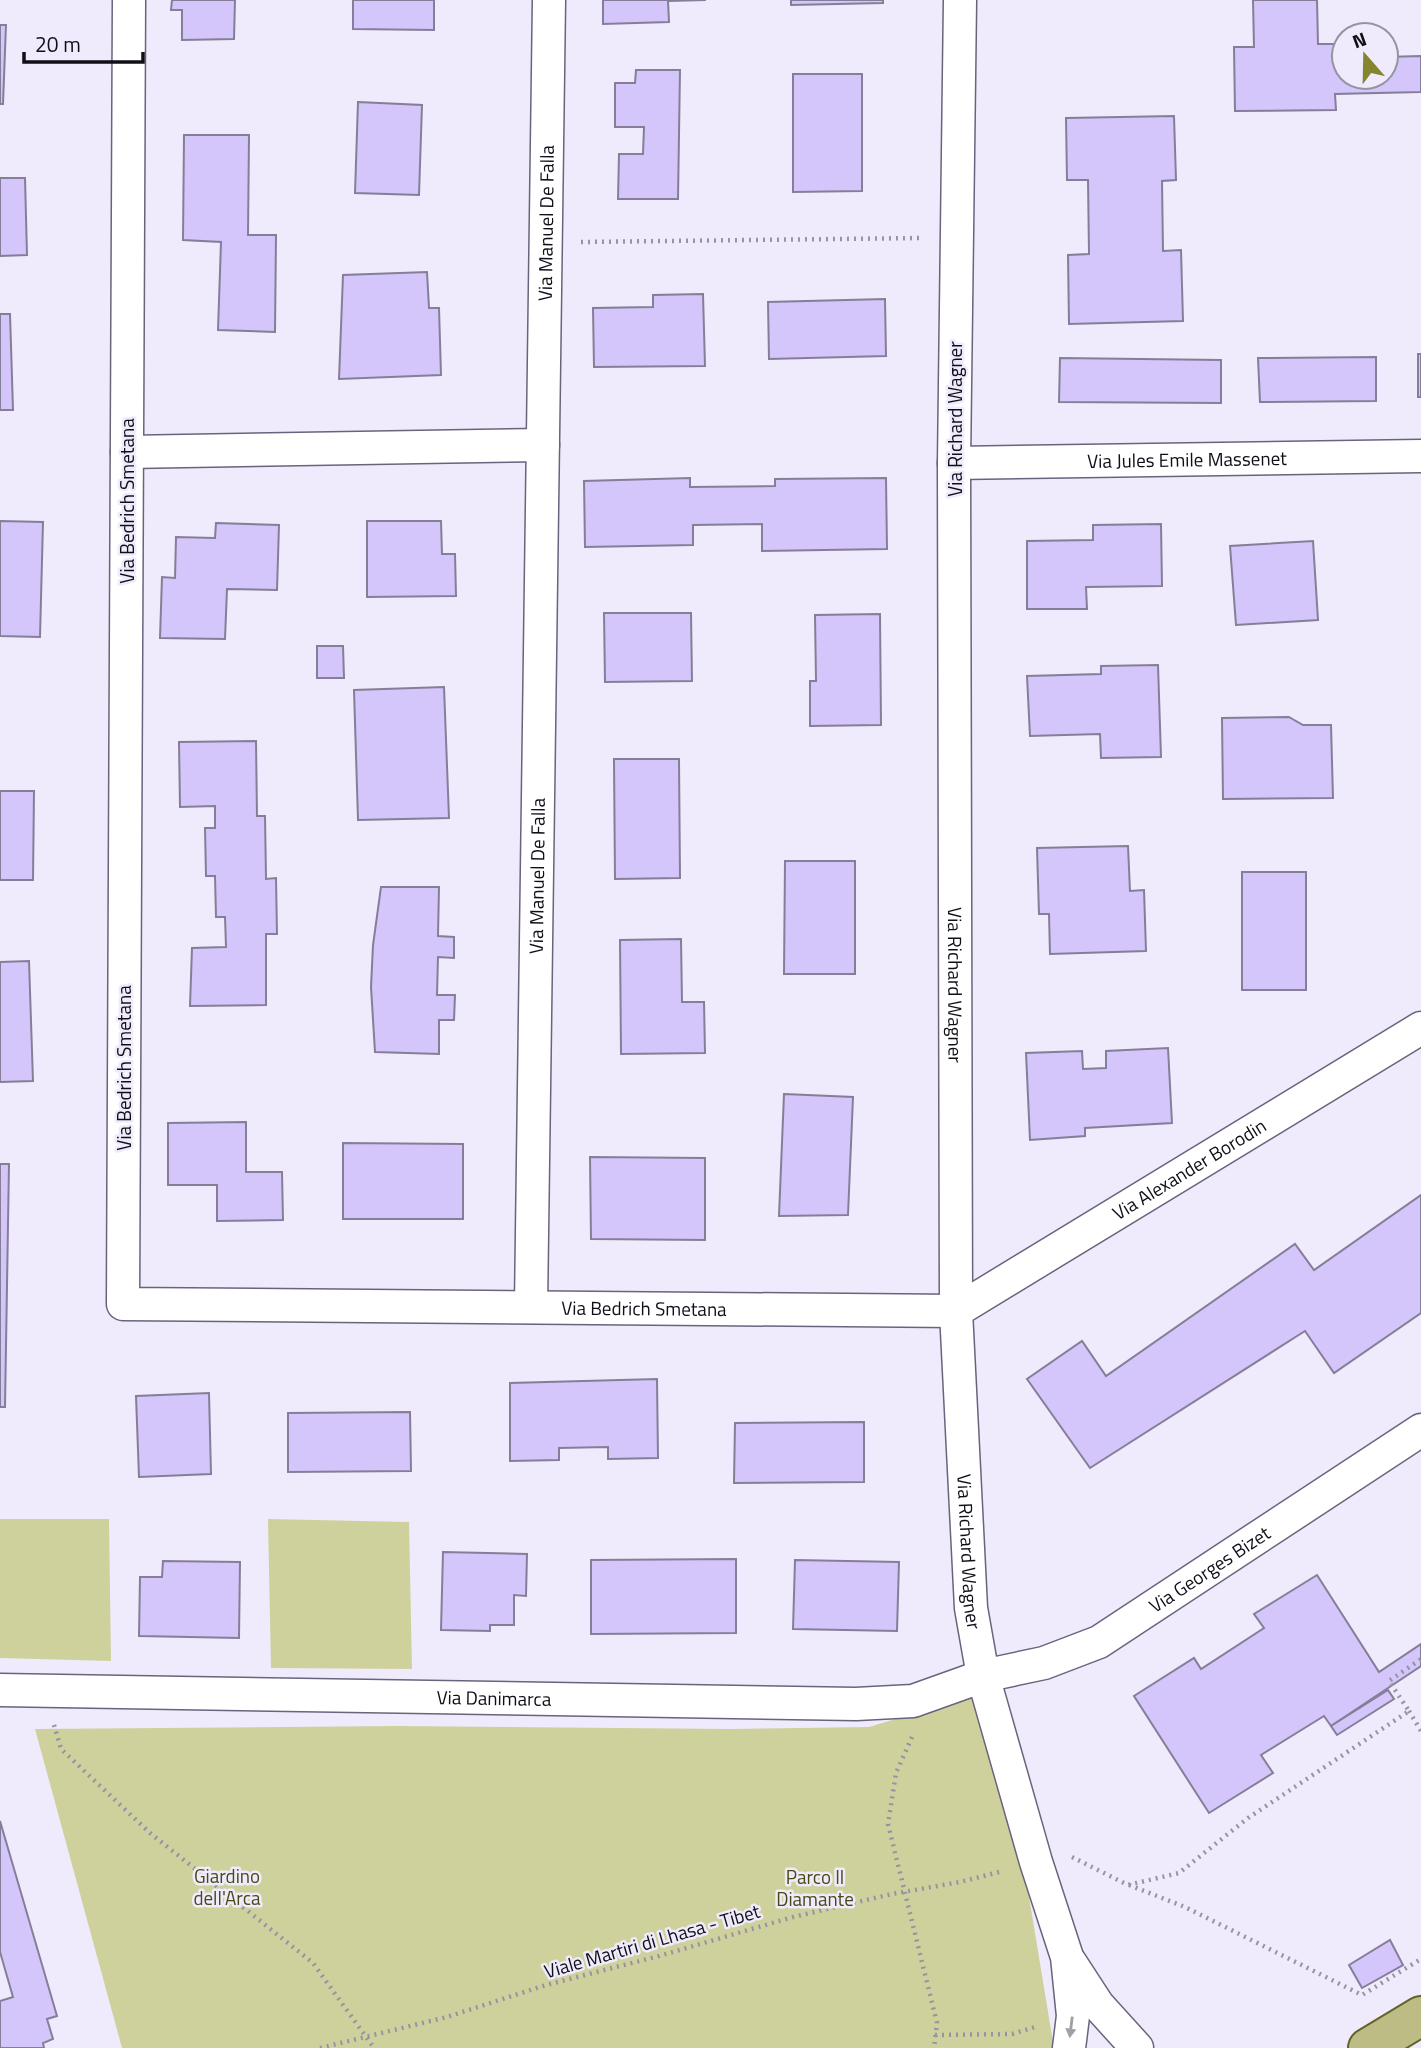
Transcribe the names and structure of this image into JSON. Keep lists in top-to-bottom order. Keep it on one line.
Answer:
{"streets":{"street":["Via Manuel De Falla","Via Richard Wagner","Via Jules Emile Massenet","Via Bedrich Smetana","Via Alexander Borodin","Via Georges Bizet","Via Danimarca"],"path":["Viale Martiri di Lhasa - Tibet"]},"crossings":[["Via Manuel De Falla","Via Bedrich Smetana"],["Via Richard Wagner","Via Jules Emile Massenet"],["Via Richard Wagner","Via Bedrich Smetana"],["Via Richard Wagner","Via Alexander Borodin"],["Via Richard Wagner","Via Georges Bizet"],["Via Richard Wagner","Via Danimarca"],["Via Richard Wagner","Viale Martiri di Lhasa - Tibet"],["Via Bedrich Smetana","Via Alexander Borodin"],["Via Georges Bizet","Via Danimarca"]],"parks":["Giardino dell'Arca","Parco Il Diamante"],"scale_bar":"20 m","north":"top"}
